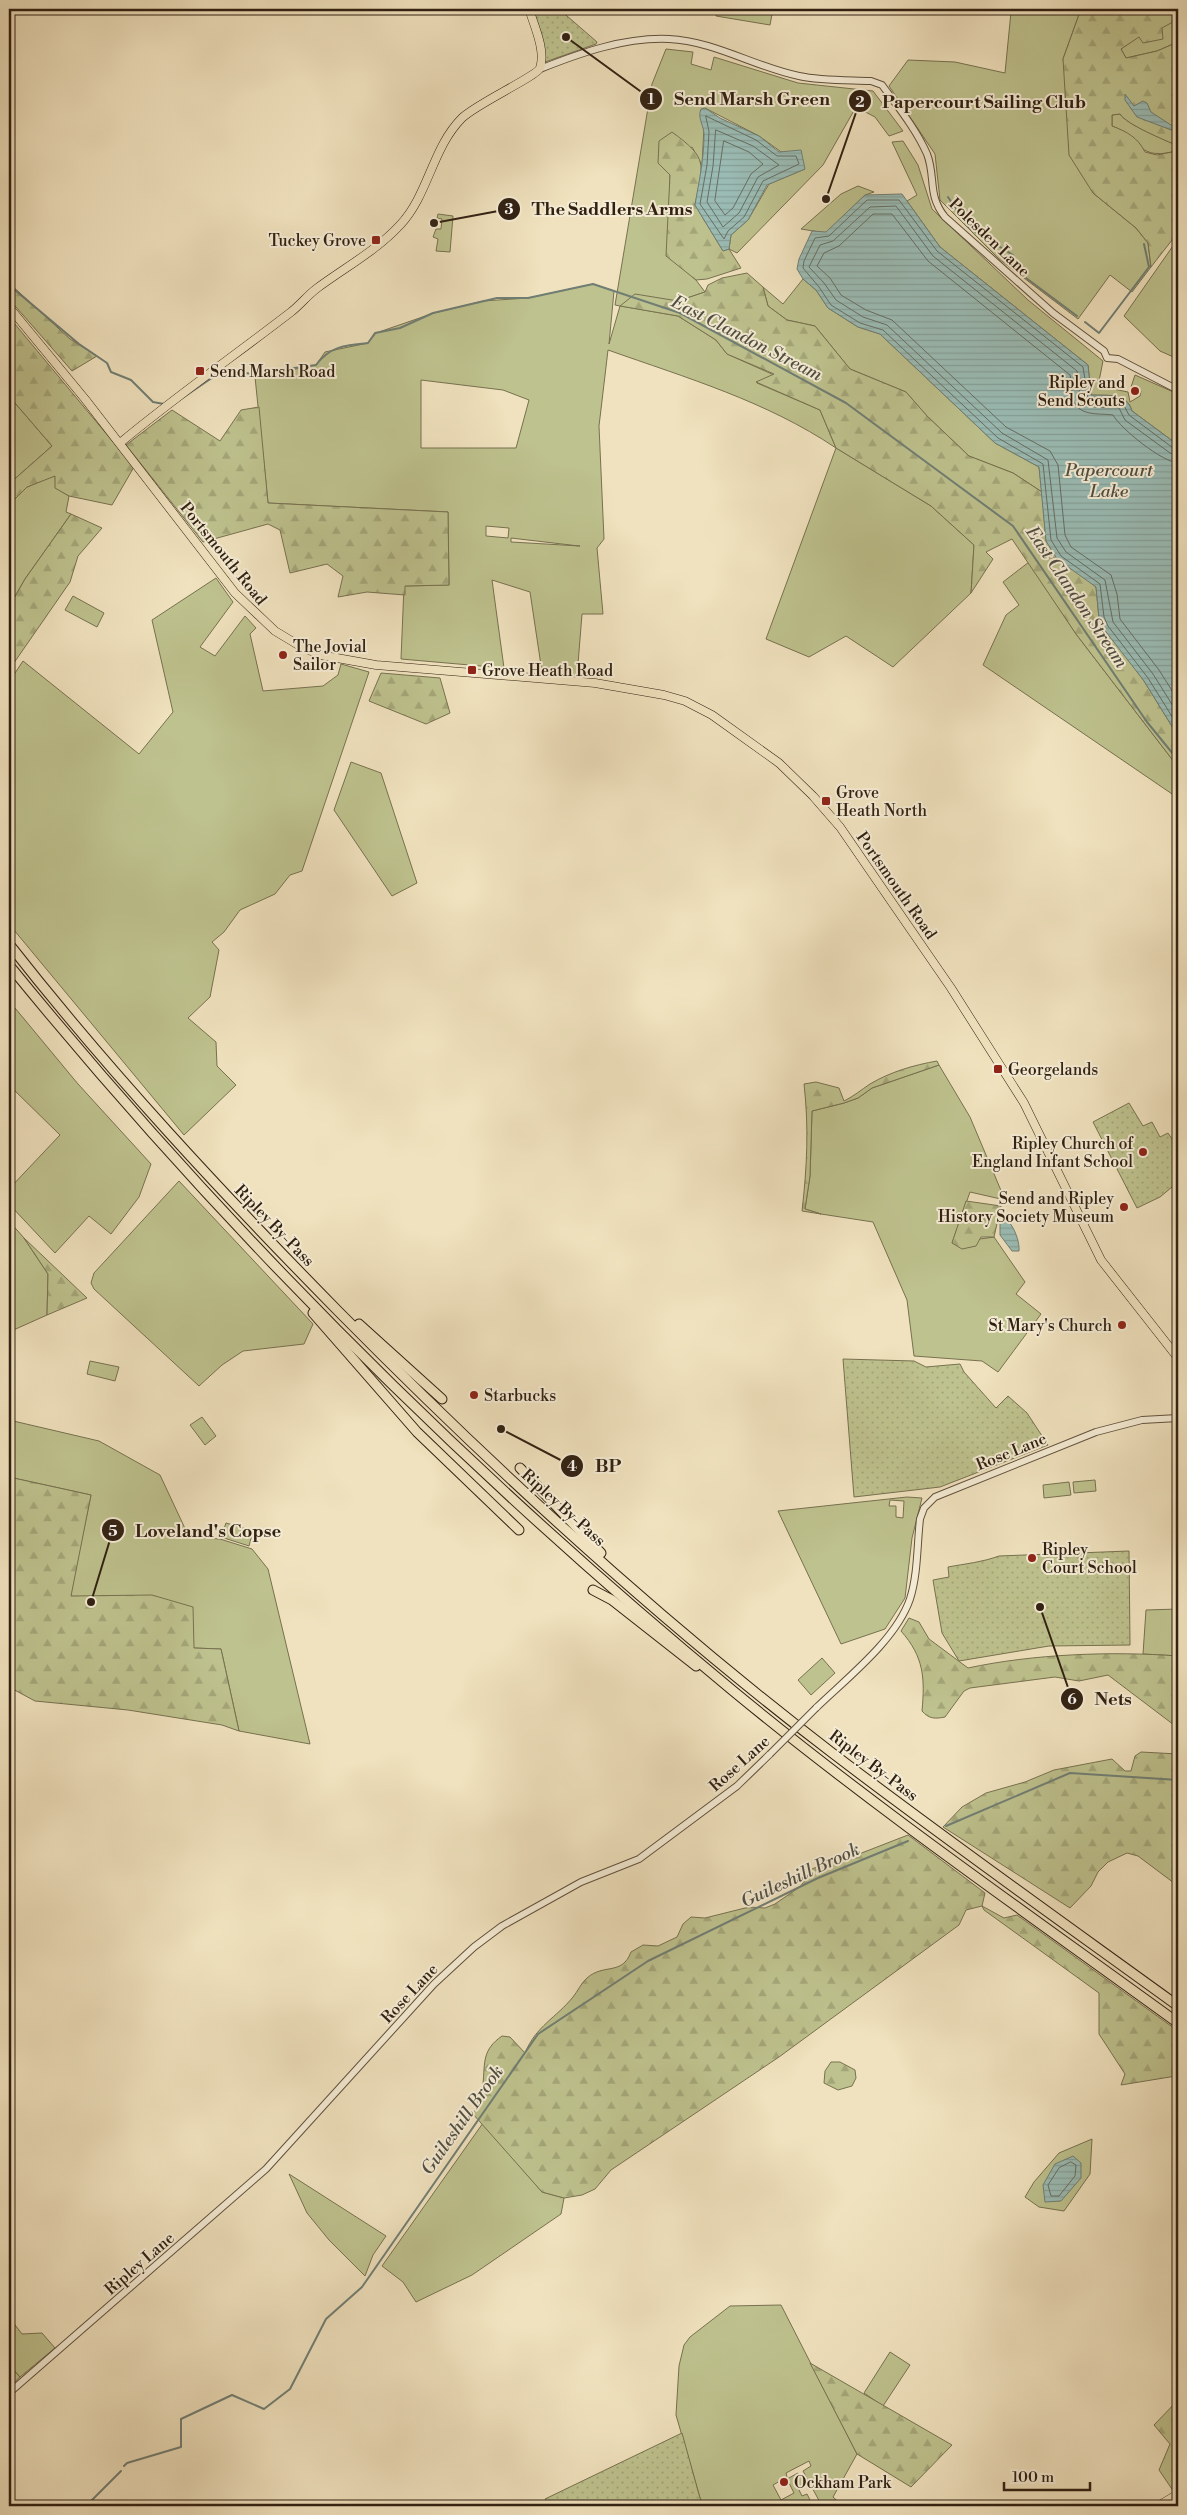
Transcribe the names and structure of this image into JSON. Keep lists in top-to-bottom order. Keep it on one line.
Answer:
{"streets":{"highway":["Ripley By-Pass"],"main road":["Portsmouth Road"],"street":["Polesden Lane","Rose Lane","Ripley Lane"]},"crossings":[["Rose Lane","Ripley Lane"]],"water":["East Clandon Stream","Papercourt Lake","Guileshill Brook"],"places":{"other":["Send Marsh Green","Papercourt Sailing Club","The Saddlers Arms","Ripley and Send Scouts","The Jovial Sailor","Ripley Church of England Infant School","Send and Ripley History Society Museum","St Mary's Church","Starbucks","BP","Ripley Court School","Loveland's Copse","Nets","Ockham Park"],"transit":["Tuckey Grove","Send Marsh Road","Grove Heath Road","Grove Heath North","Georgelands"]},"scale_bar":"100 m"}
